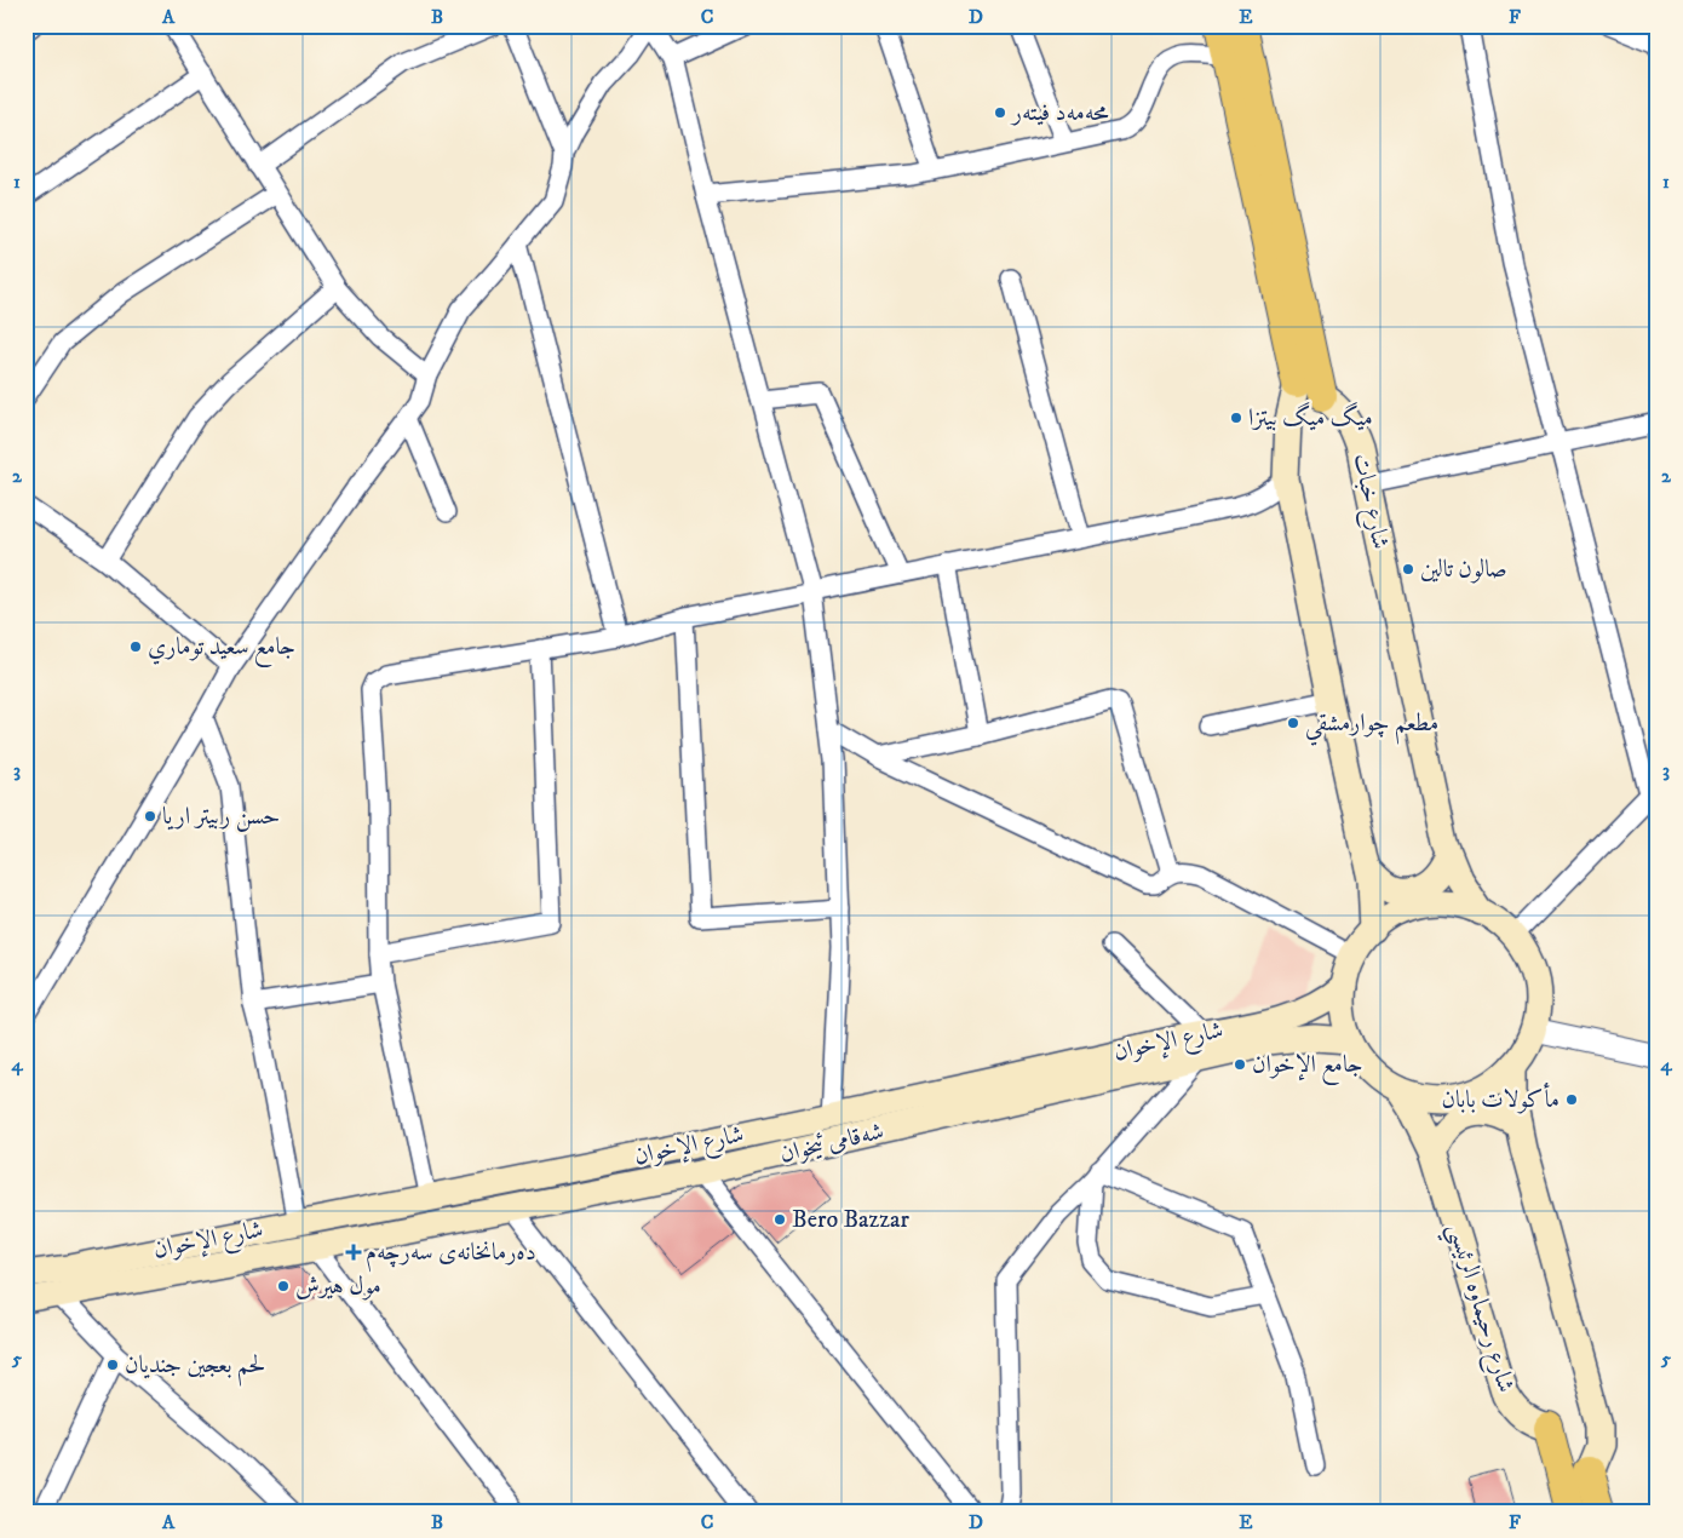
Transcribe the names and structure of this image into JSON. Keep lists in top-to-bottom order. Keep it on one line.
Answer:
{"streets":{"main road":["شارع خبات","شارع الإخوان","شەقامی ئیخوان","شارع رحيماوه الرئيسي"]},"crossings":[["شارع خبات","شارع الإخوان"],["شارع خبات","شەقامی ئیخوان"],["شارع خبات","شارع رحيماوه الرئيسي"],["شارع الإخوان","شەقامی ئیخوان"],["شارع الإخوان","شارع رحيماوه الرئيسي"],["شەقامی ئیخوان","شارع رحيماوه الرئيسي"]],"places":{"other":["محەمەد فیتەر","ميگ ميگ بيتزا","صالون تالين","جامع سعيد توماري","مطعم چوارمشقي","حسن ربيتر اريا","جامع الإخوان","مأكولات بابان","Bero Bazzar","مول هيرش","لحم بعجين جنديان"],"health":["دەرمانخانەی سەرچەم"]},"grid":{"columns":["A","B","C","D","E","F"],"rows":["1","2","3","4","5"]}}
